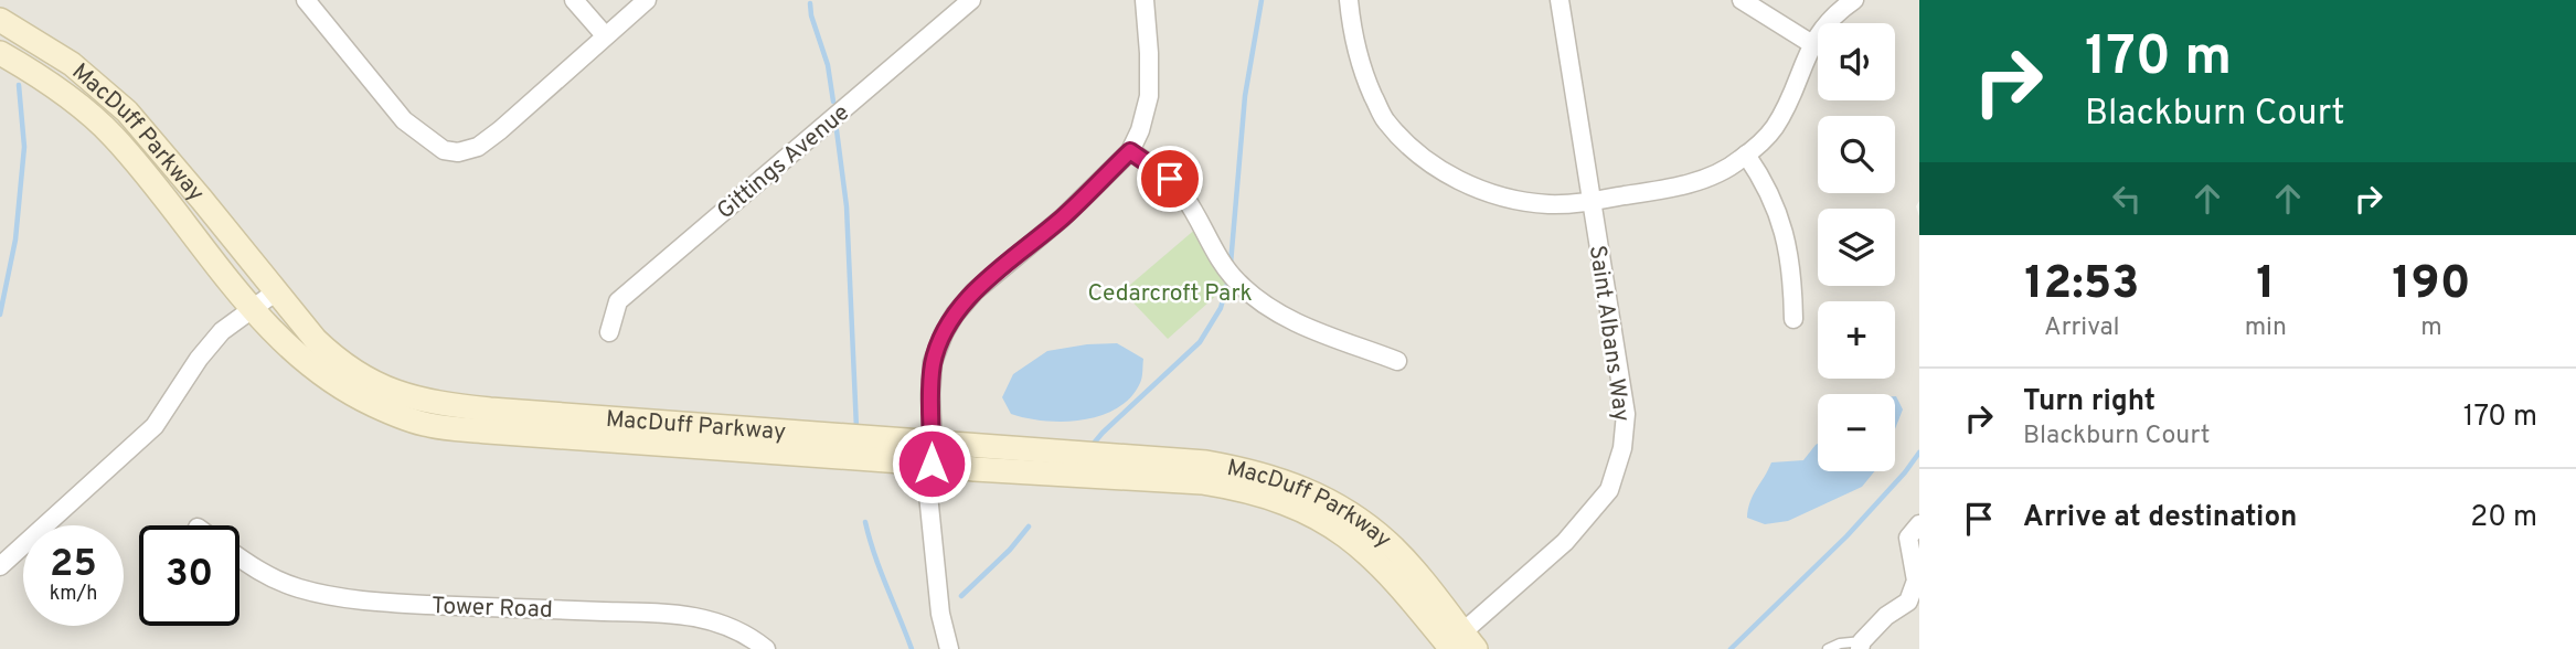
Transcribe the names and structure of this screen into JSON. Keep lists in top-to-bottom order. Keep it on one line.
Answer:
{"streets":{"street":["MacDuff Parkway","Gittings Avenue","Saint Albans Way","Tower Road"]},"crossings":[["MacDuff Parkway","Saint Albans Way"]],"parks":["Cedarcroft Park"],"page":{"turn":["170 m","Blackburn Court"],"map_buttons":["+","−"],"eta":["12:53","Arrival","1","min","190","m"],"list":[{"name":"Turn right","note":"Blackburn Court","value":"170 m"},{"name":"Arrive at destination","value":"20 m"}],"speed":"25 km/h","limit":"30"}}
